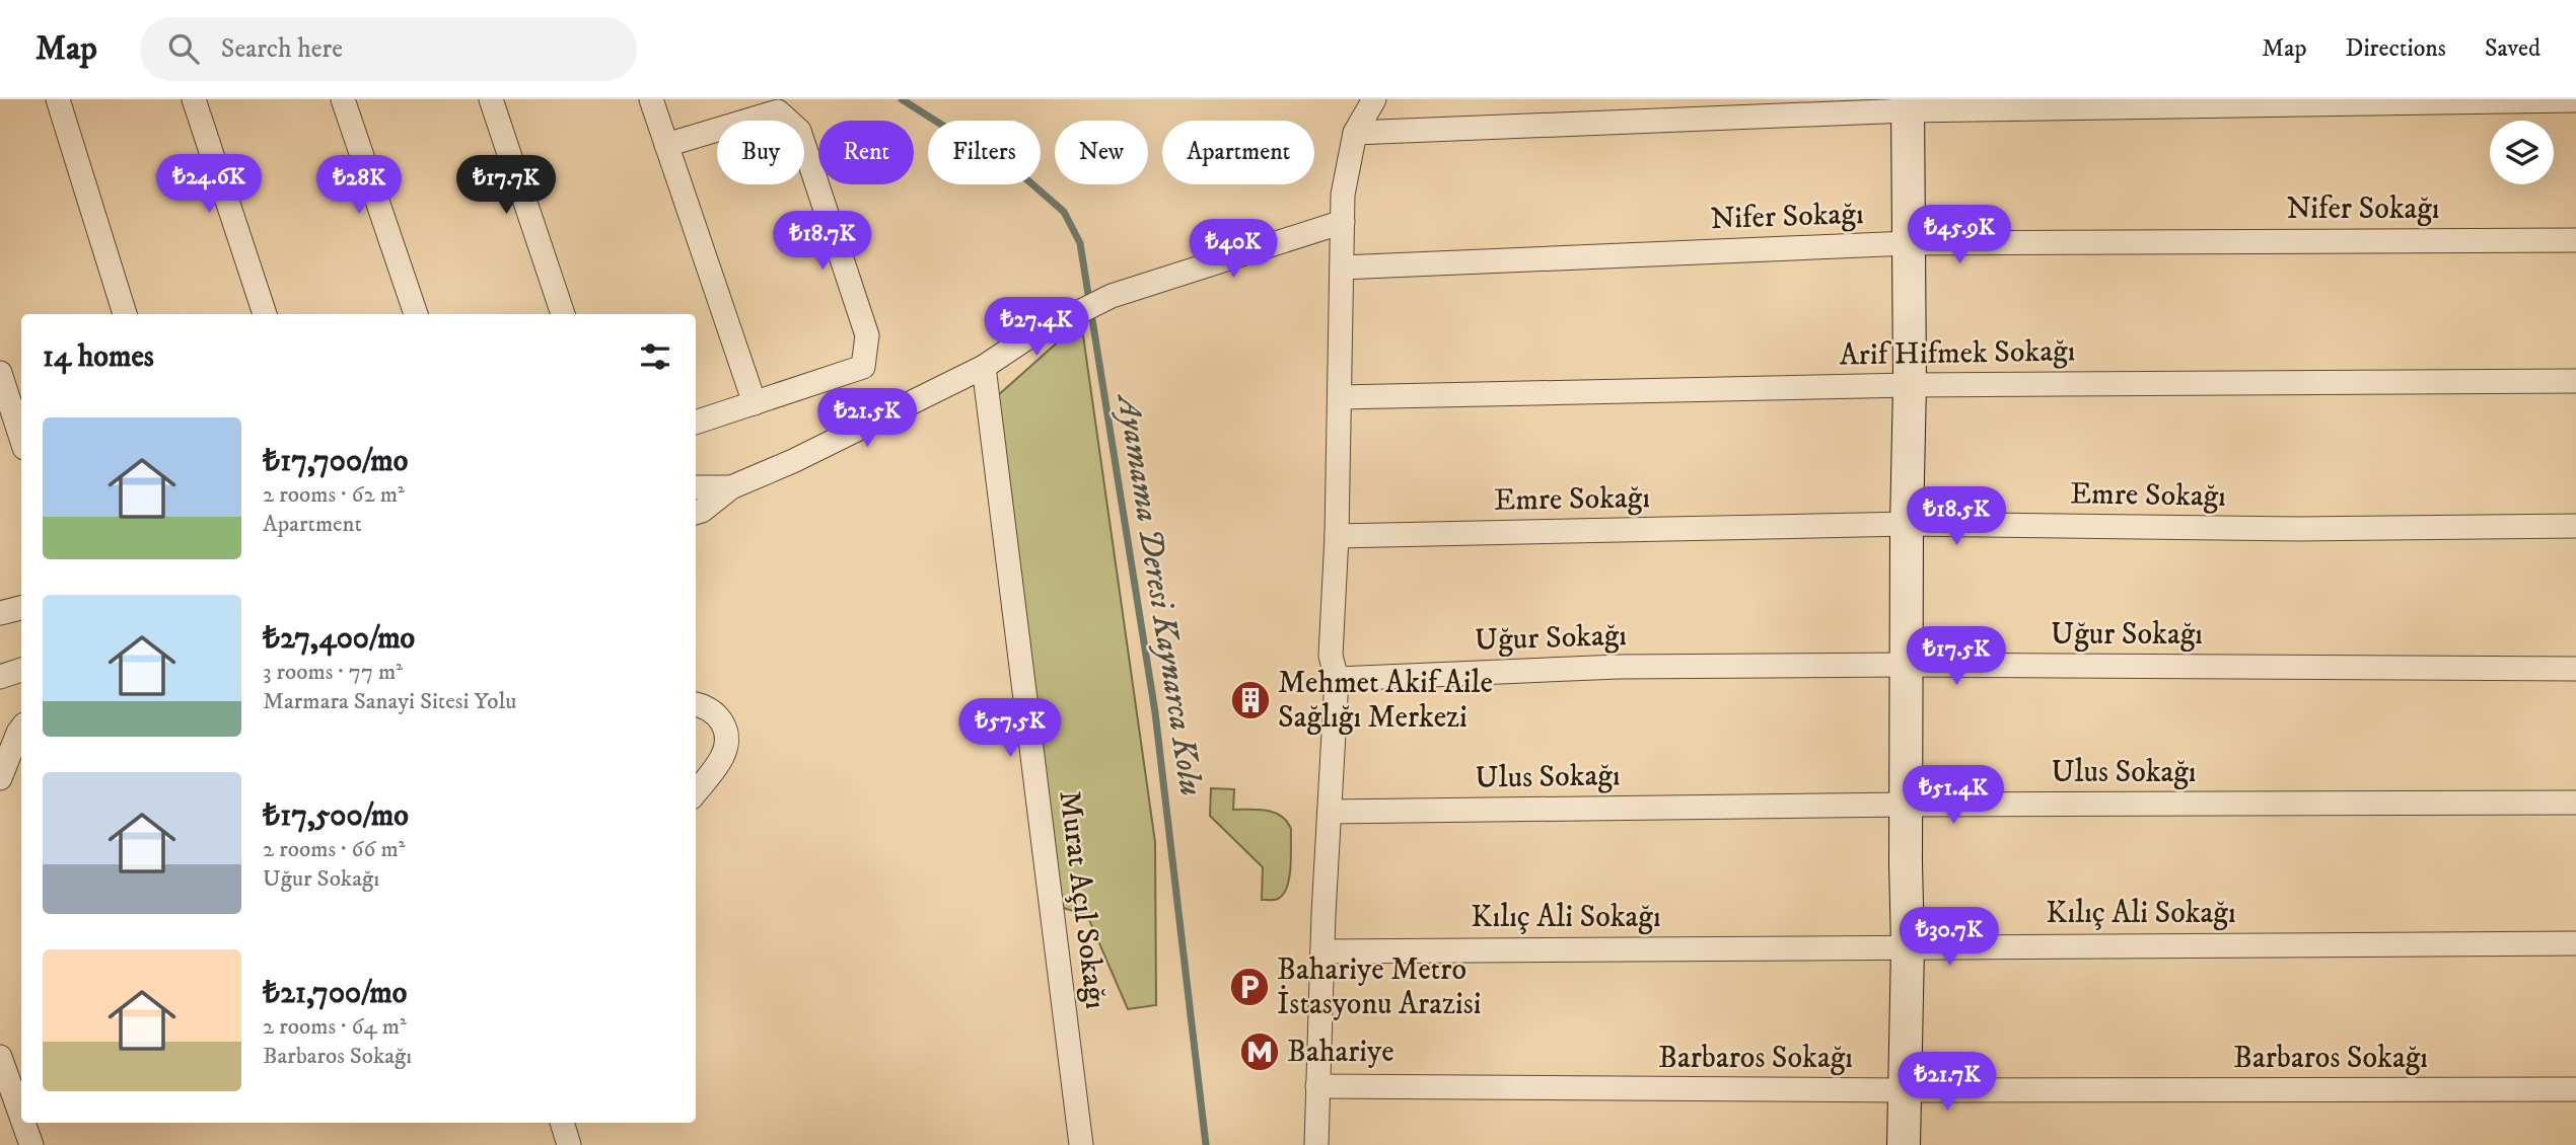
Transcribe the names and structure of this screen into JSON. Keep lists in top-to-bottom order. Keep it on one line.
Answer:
{"streets":{"street":["Nifer Sokağı","Arif Hifmek Sokağı","Emre Sokağı","Uğur Sokağı","Ulus Sokağı","Murat Açıl Sokağı","Kılıç Ali Sokağı","Barbaros Sokağı"]},"water":["Ayamama Deresi Kaynarca Kolu"],"places":{"building":["Mehmet Akif Aile Sağlığı Merkezi"],"parking":["Bahariye Metro İstasyonu Arazisi"],"metro station":["Bahariye"]},"page":{"header":"Map","search":"Search here","nav":["Map","Directions","Saved"],"chip":["Buy","Rent","Filters","New","Apartment"],"price":["₺24.6K","₺28K","₺17.7K","₺45.9K","₺18.7K","₺40K","₺27.4K","₺21.5K","₺18.5K","₺17.5K","₺57.5K","₺51.4K","₺30.7K","₺21.7K"],"heading":"14 homes","list":[{"name":"₺17,700/mo","note":"2 rooms · 62 m² · Apartment"},{"name":"₺27,400/mo","note":"3 rooms · 77 m² · Marmara Sanayi Sitesi Yolu"},{"name":"₺17,500/mo","note":"2 rooms · 66 m² · Uğur Sokağı"},{"name":"₺21,700/mo","note":"2 rooms · 64 m² · Barbaros Sokağı"}]}}
